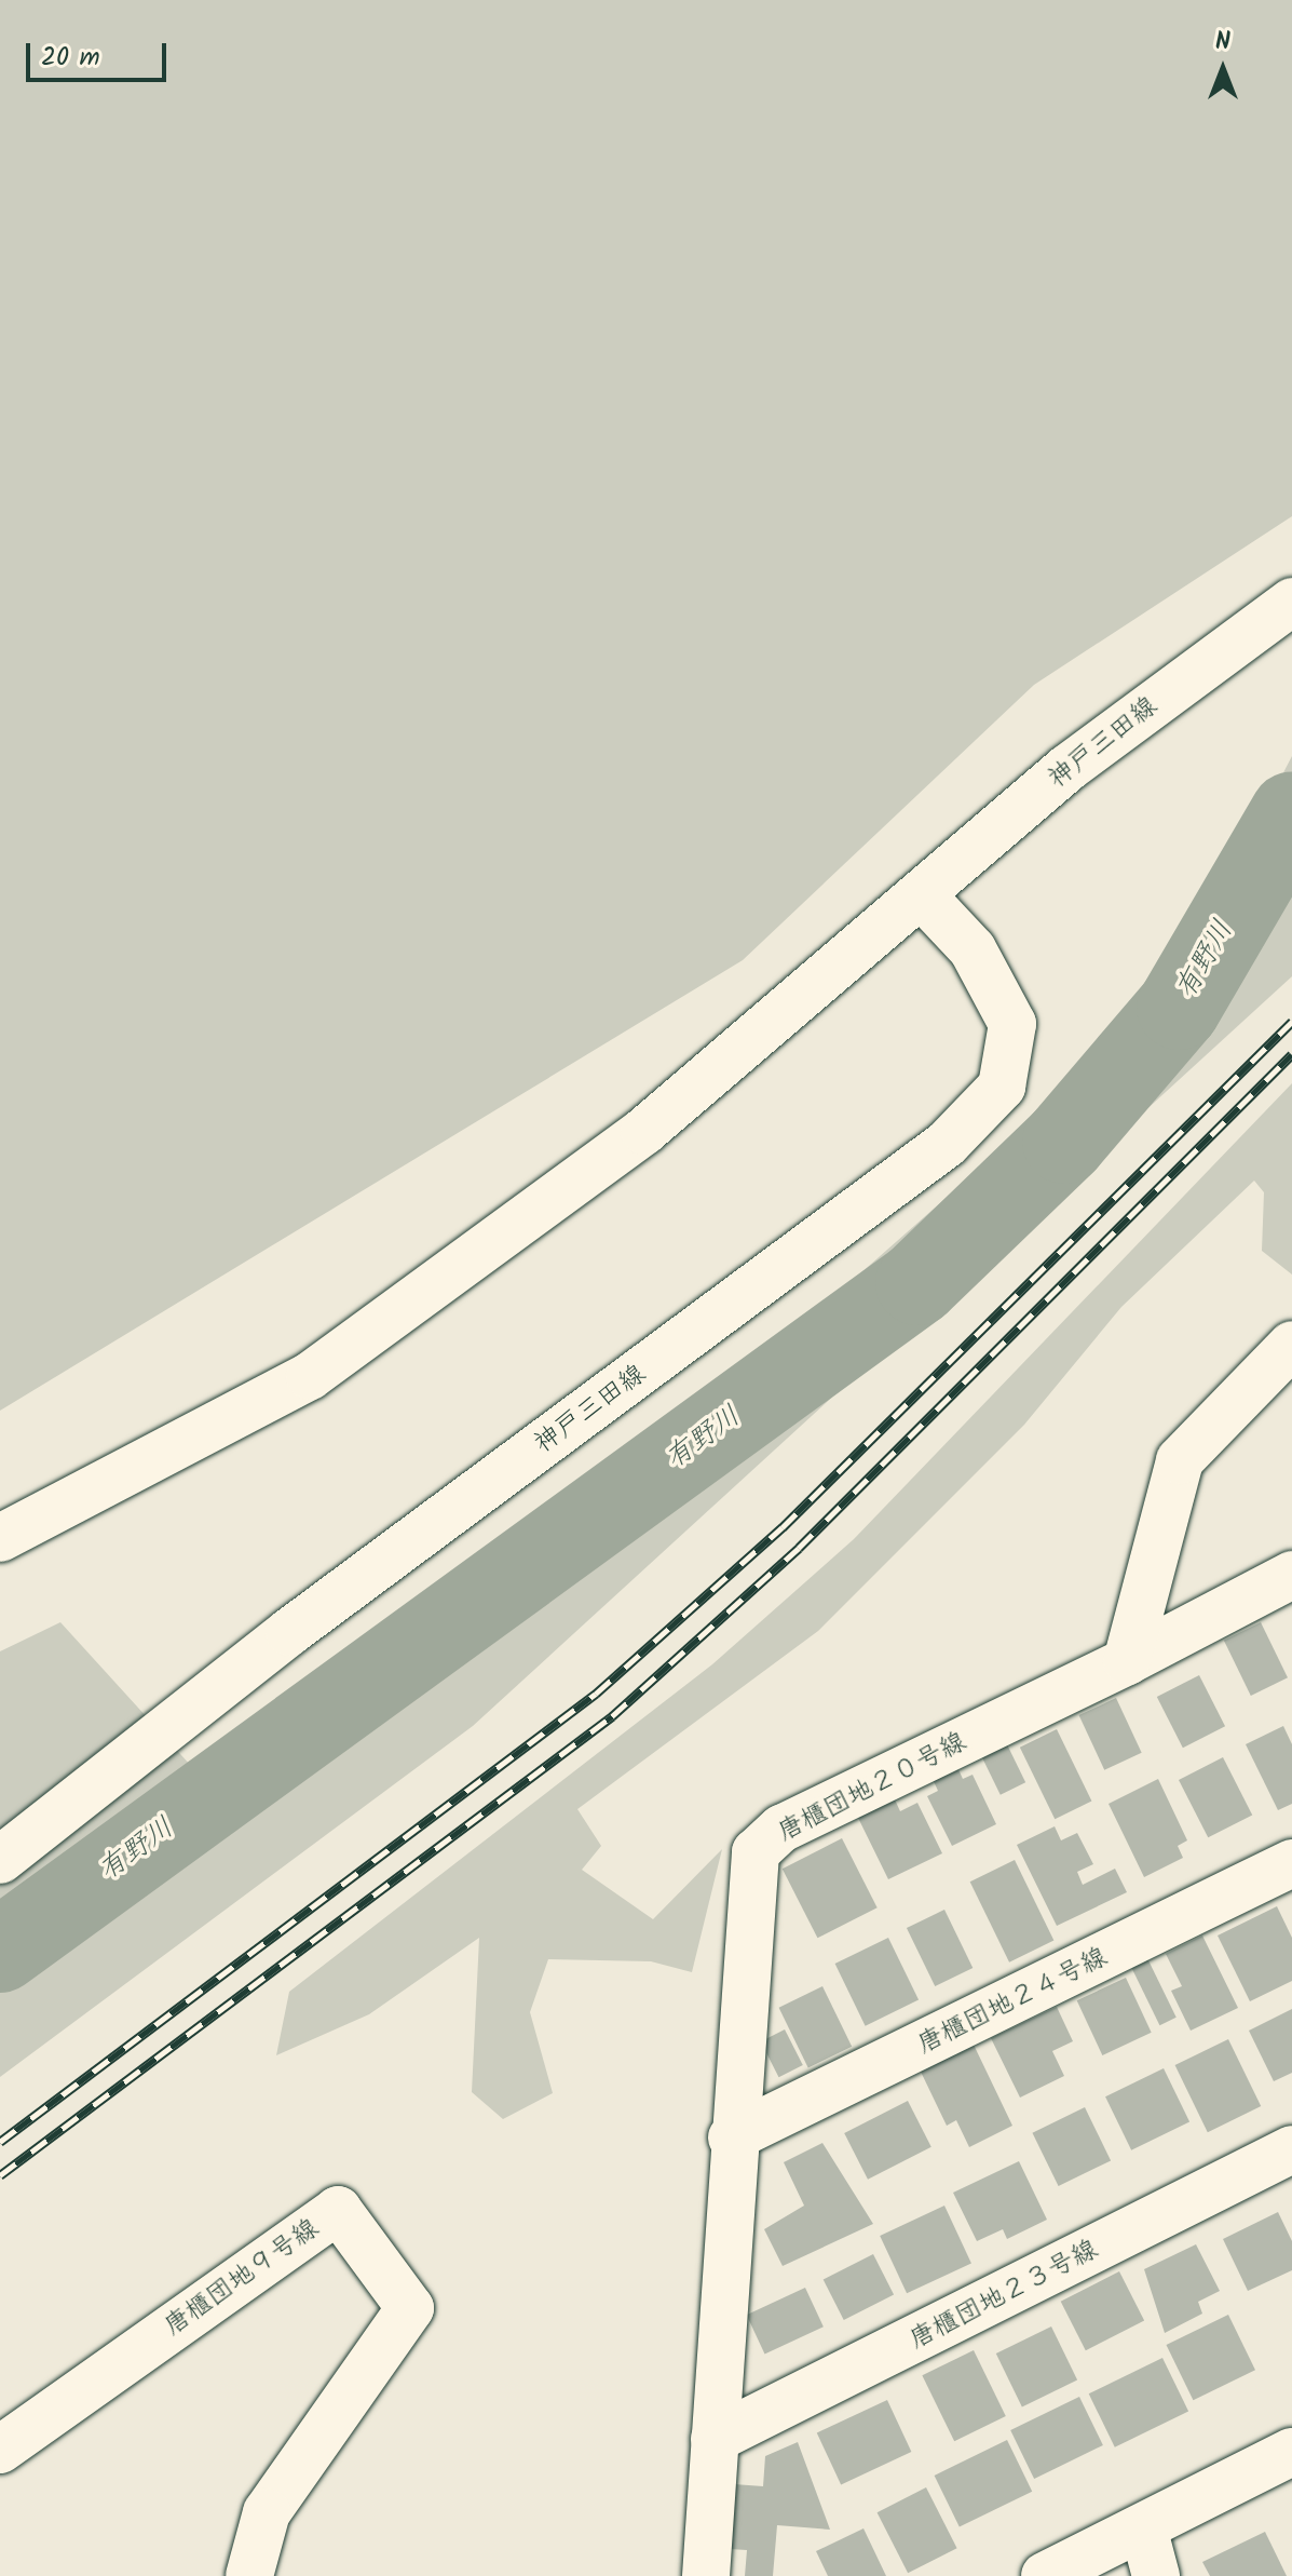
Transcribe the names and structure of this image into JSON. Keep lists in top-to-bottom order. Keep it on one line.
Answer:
{"streets":{"street":["神戸三田線","唐櫃団地２０号線","唐櫃団地２４号線","唐櫃団地９号線","唐櫃団地２３号線"]},"crossings":[["唐櫃団地２０号線","唐櫃団地２４号線"],["唐櫃団地２０号線","唐櫃団地２３号線"]],"water":["有野川"],"scale_bar":"20 m","north":"top"}
